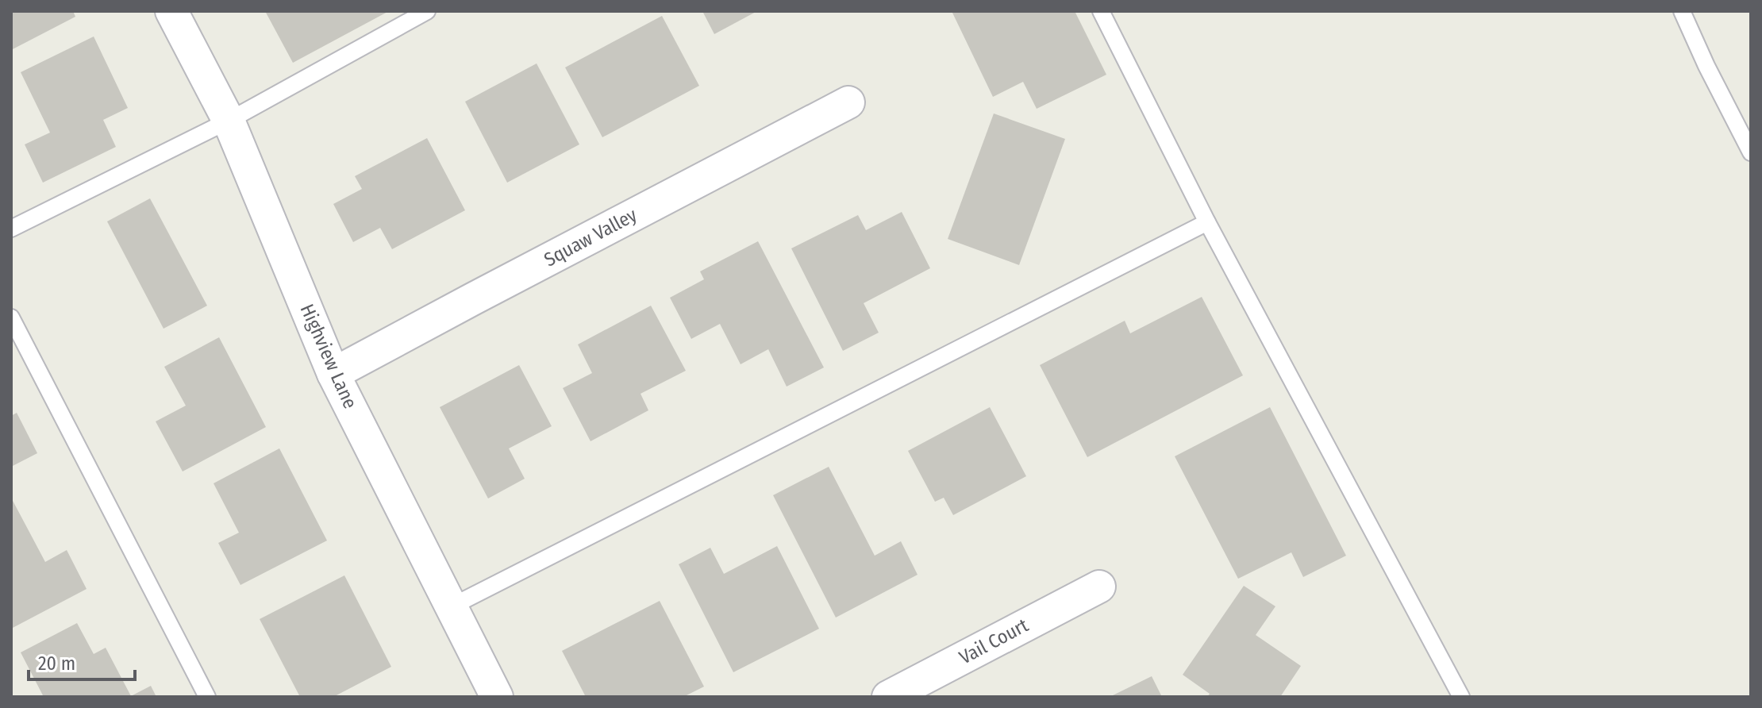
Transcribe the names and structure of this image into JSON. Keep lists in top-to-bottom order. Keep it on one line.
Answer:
{"streets":{"street":["Squaw Valley","Highview Lane","Vail Court"]},"crossings":[["Squaw Valley","Highview Lane"]],"scale_bar":"20 m"}
